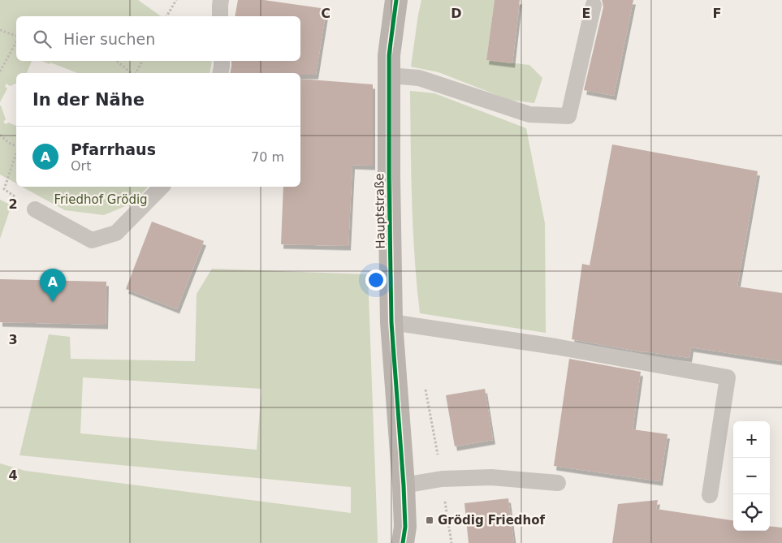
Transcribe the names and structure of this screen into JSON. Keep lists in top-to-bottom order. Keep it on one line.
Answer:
{"streets":{"main road":["Hauptstraße"]},"parks":["Friedhof Grödig"],"places":{"transit":["Grödig Friedhof"]},"page":{"search":"Hier suchen","heading":"In der Nähe","list":[{"mark":"A","name":"Pfarrhaus","note":"Ort","value":"70 m"}],"pins":"A","map_buttons":["+","−"]},"grid":{"columns":["C","D","E","F"],"rows":["2","3","4"]}}
